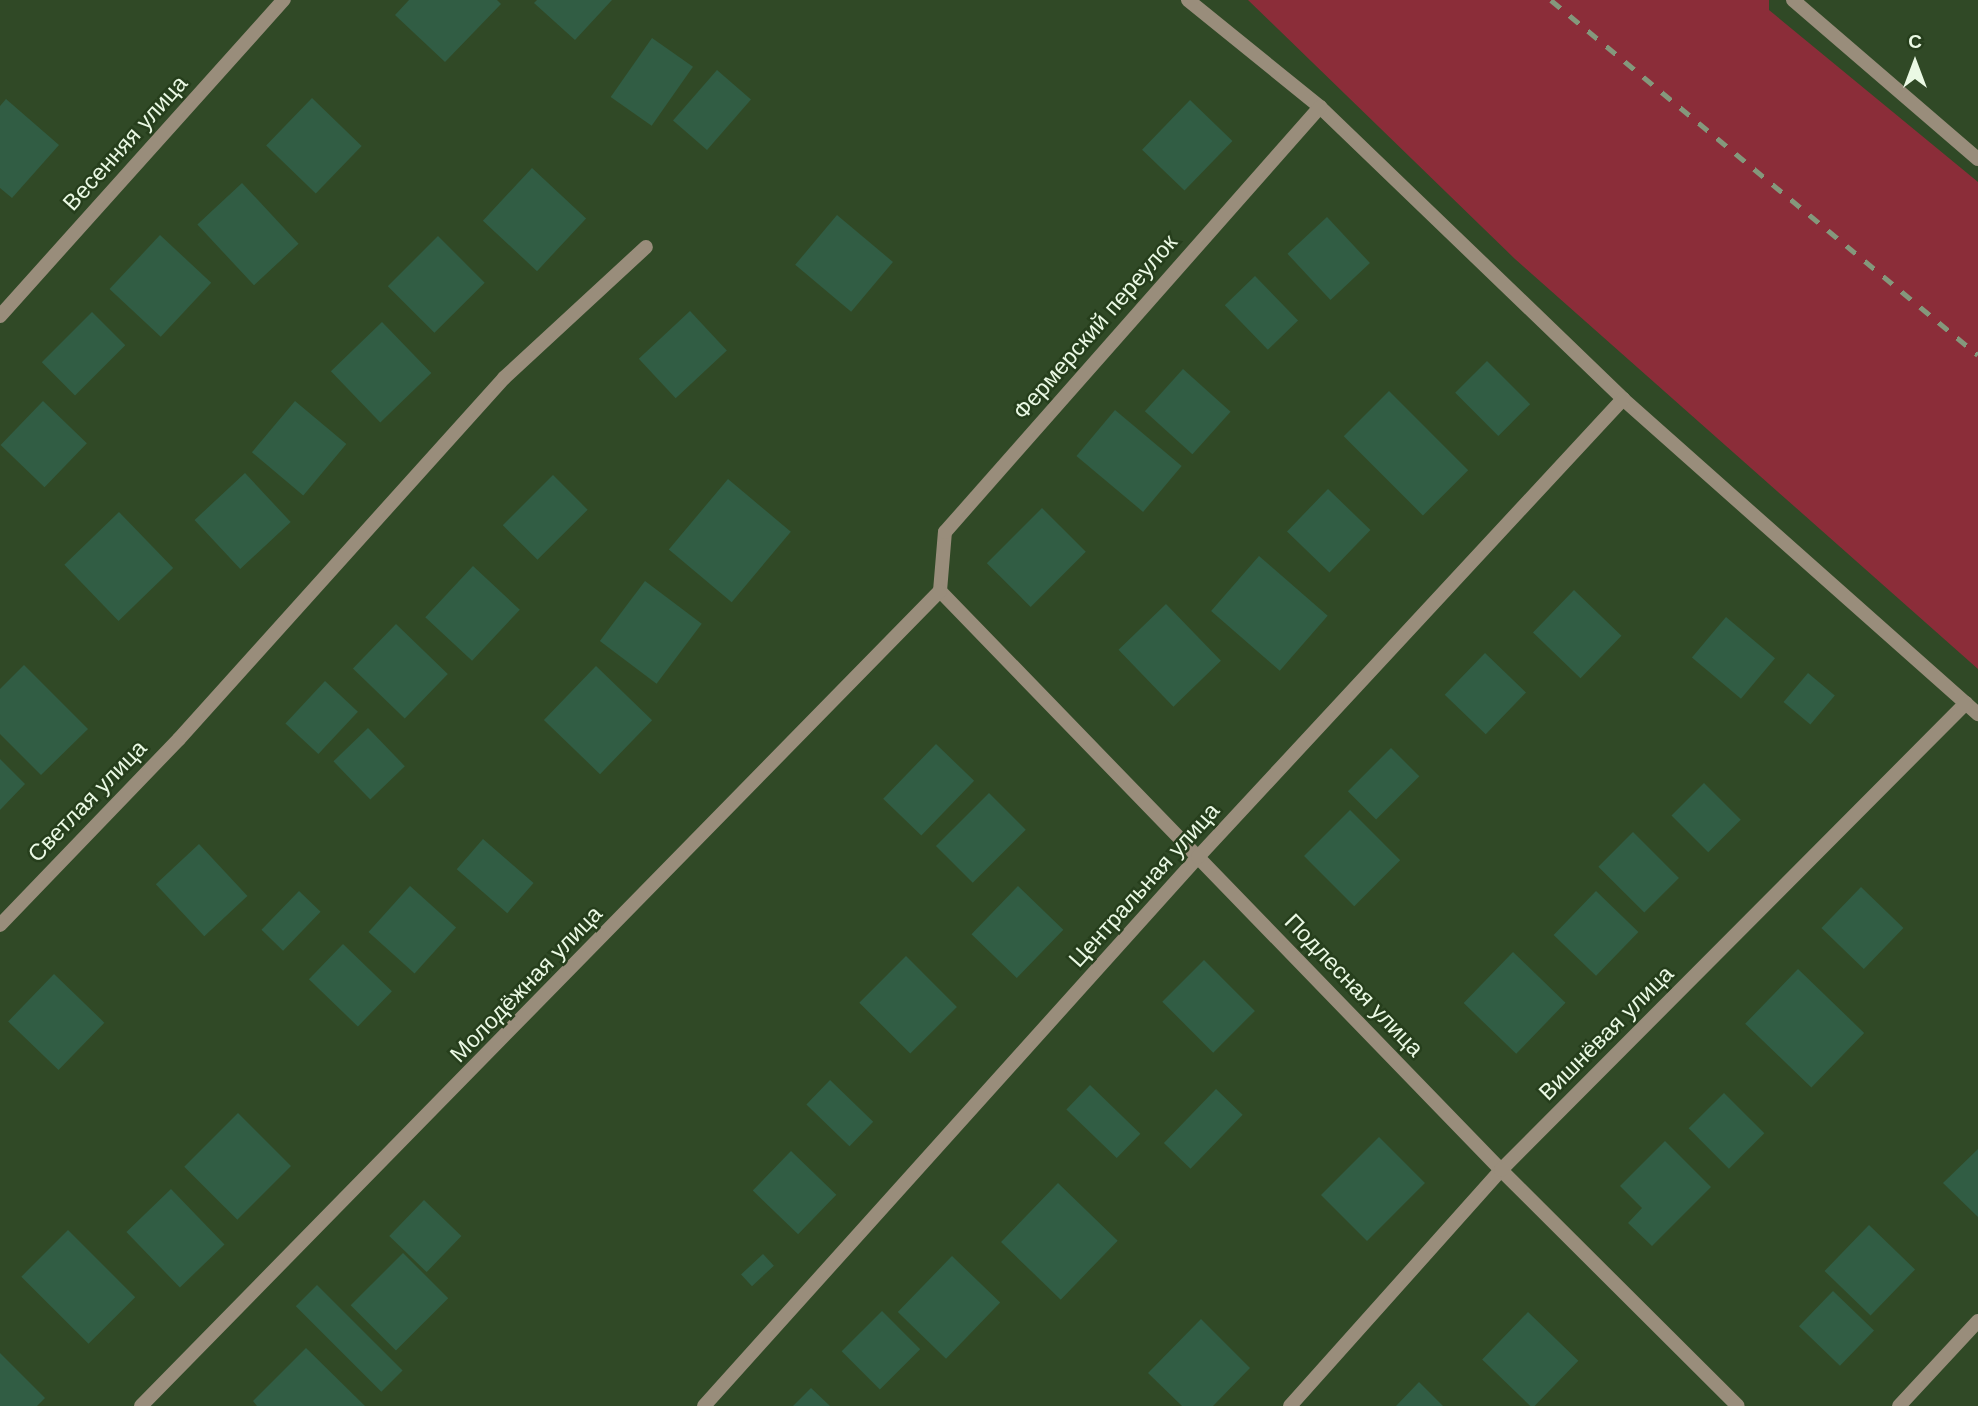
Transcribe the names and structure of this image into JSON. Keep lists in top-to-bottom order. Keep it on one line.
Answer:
{"streets":{"street":["Весенняя улица","Фермерский переулок","Светлая улица","Центральная улица","Молодёжная улица","Подлесная улица","Вишнёвая улица"]},"crossings":[["Фермерский переулок","Молодёжная улица"],["Фермерский переулок","Подлесная улица"],["Центральная улица","Подлесная улица"],["Молодёжная улица","Подлесная улица"],["Подлесная улица","Вишнёвая улица"]],"north":"top"}
